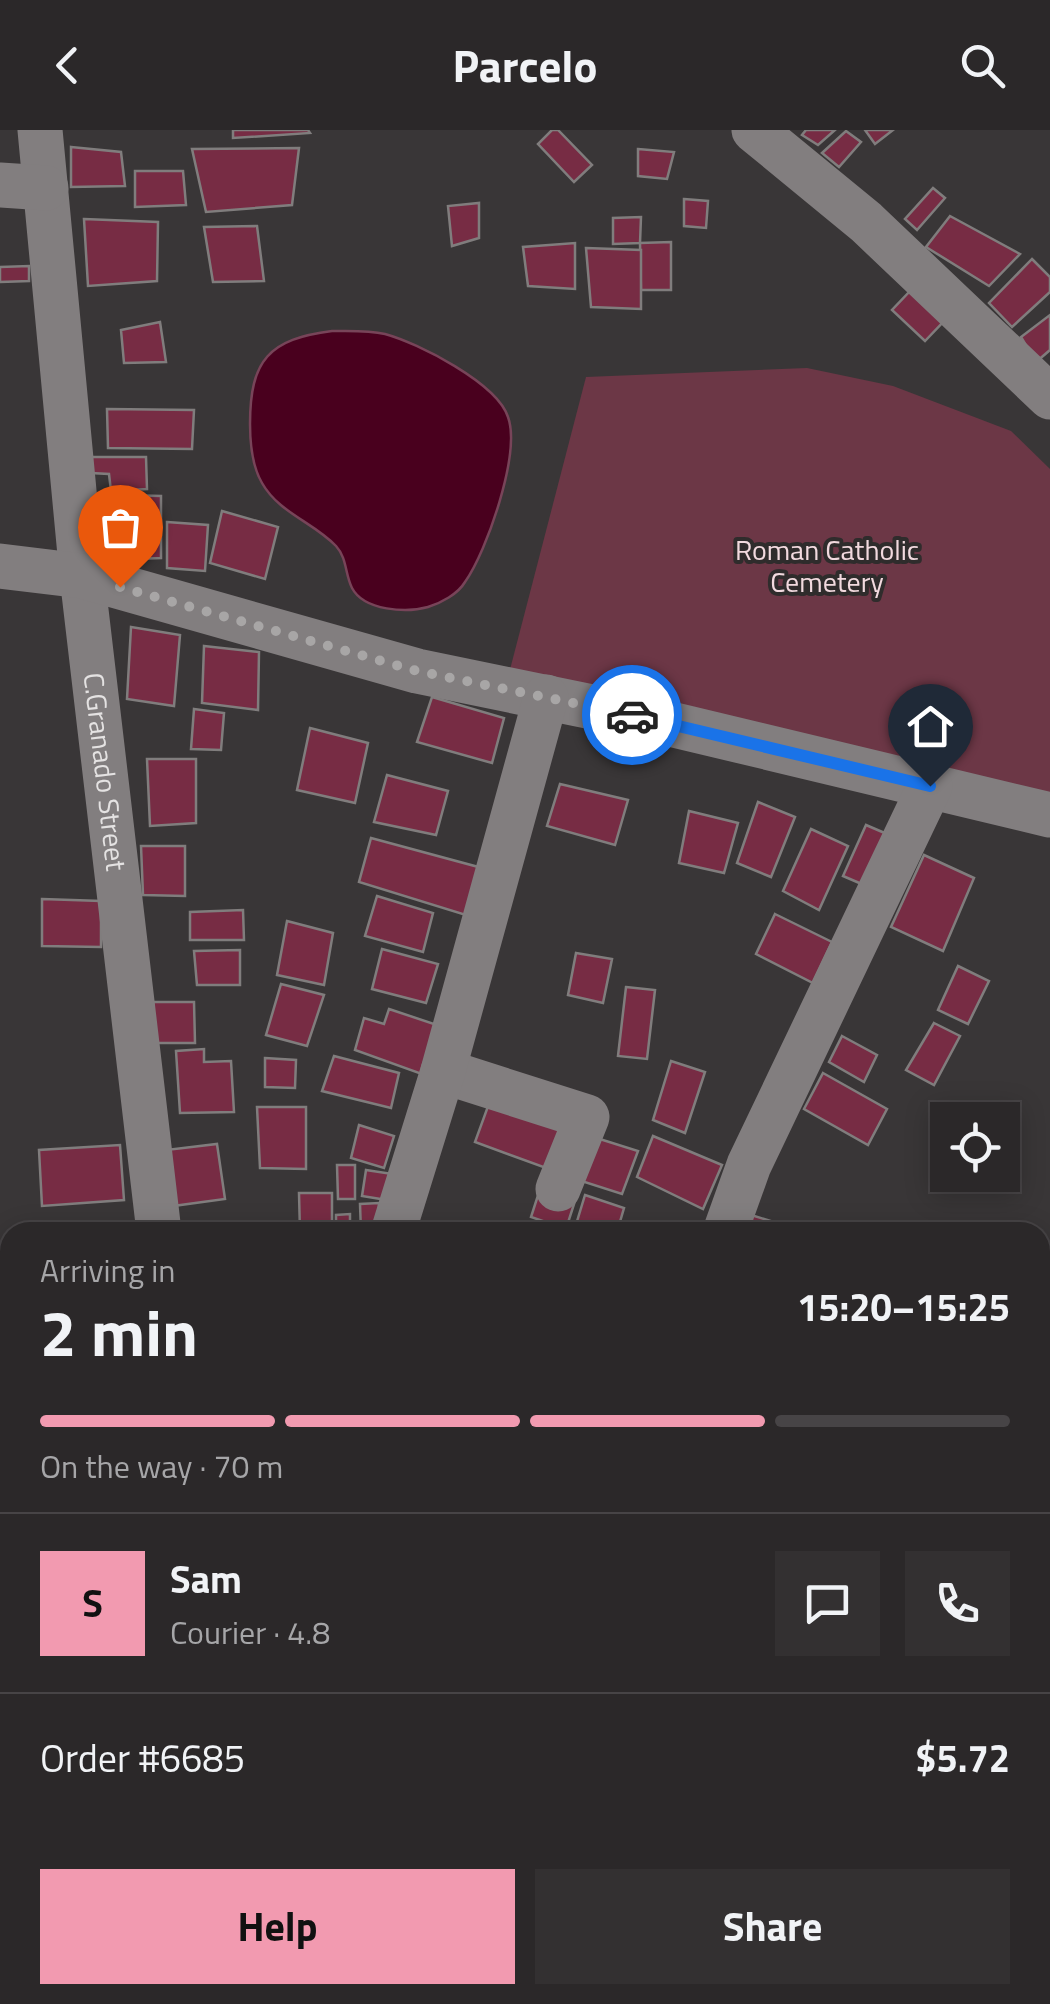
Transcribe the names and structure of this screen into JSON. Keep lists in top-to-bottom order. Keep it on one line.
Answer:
{"streets":{"street":["C.Granado Street"]},"parks":["Roman Catholic Cemetery"],"page":{"header":"Parcelo","heading":["2 min","Arriving in","15:20–15:25"],"panel":["Sam","Courier · 4.8","Order #6685","$5.72"],"bar":"On the way · 70 m","round":"S","buttons":["Help","Share"]}}
